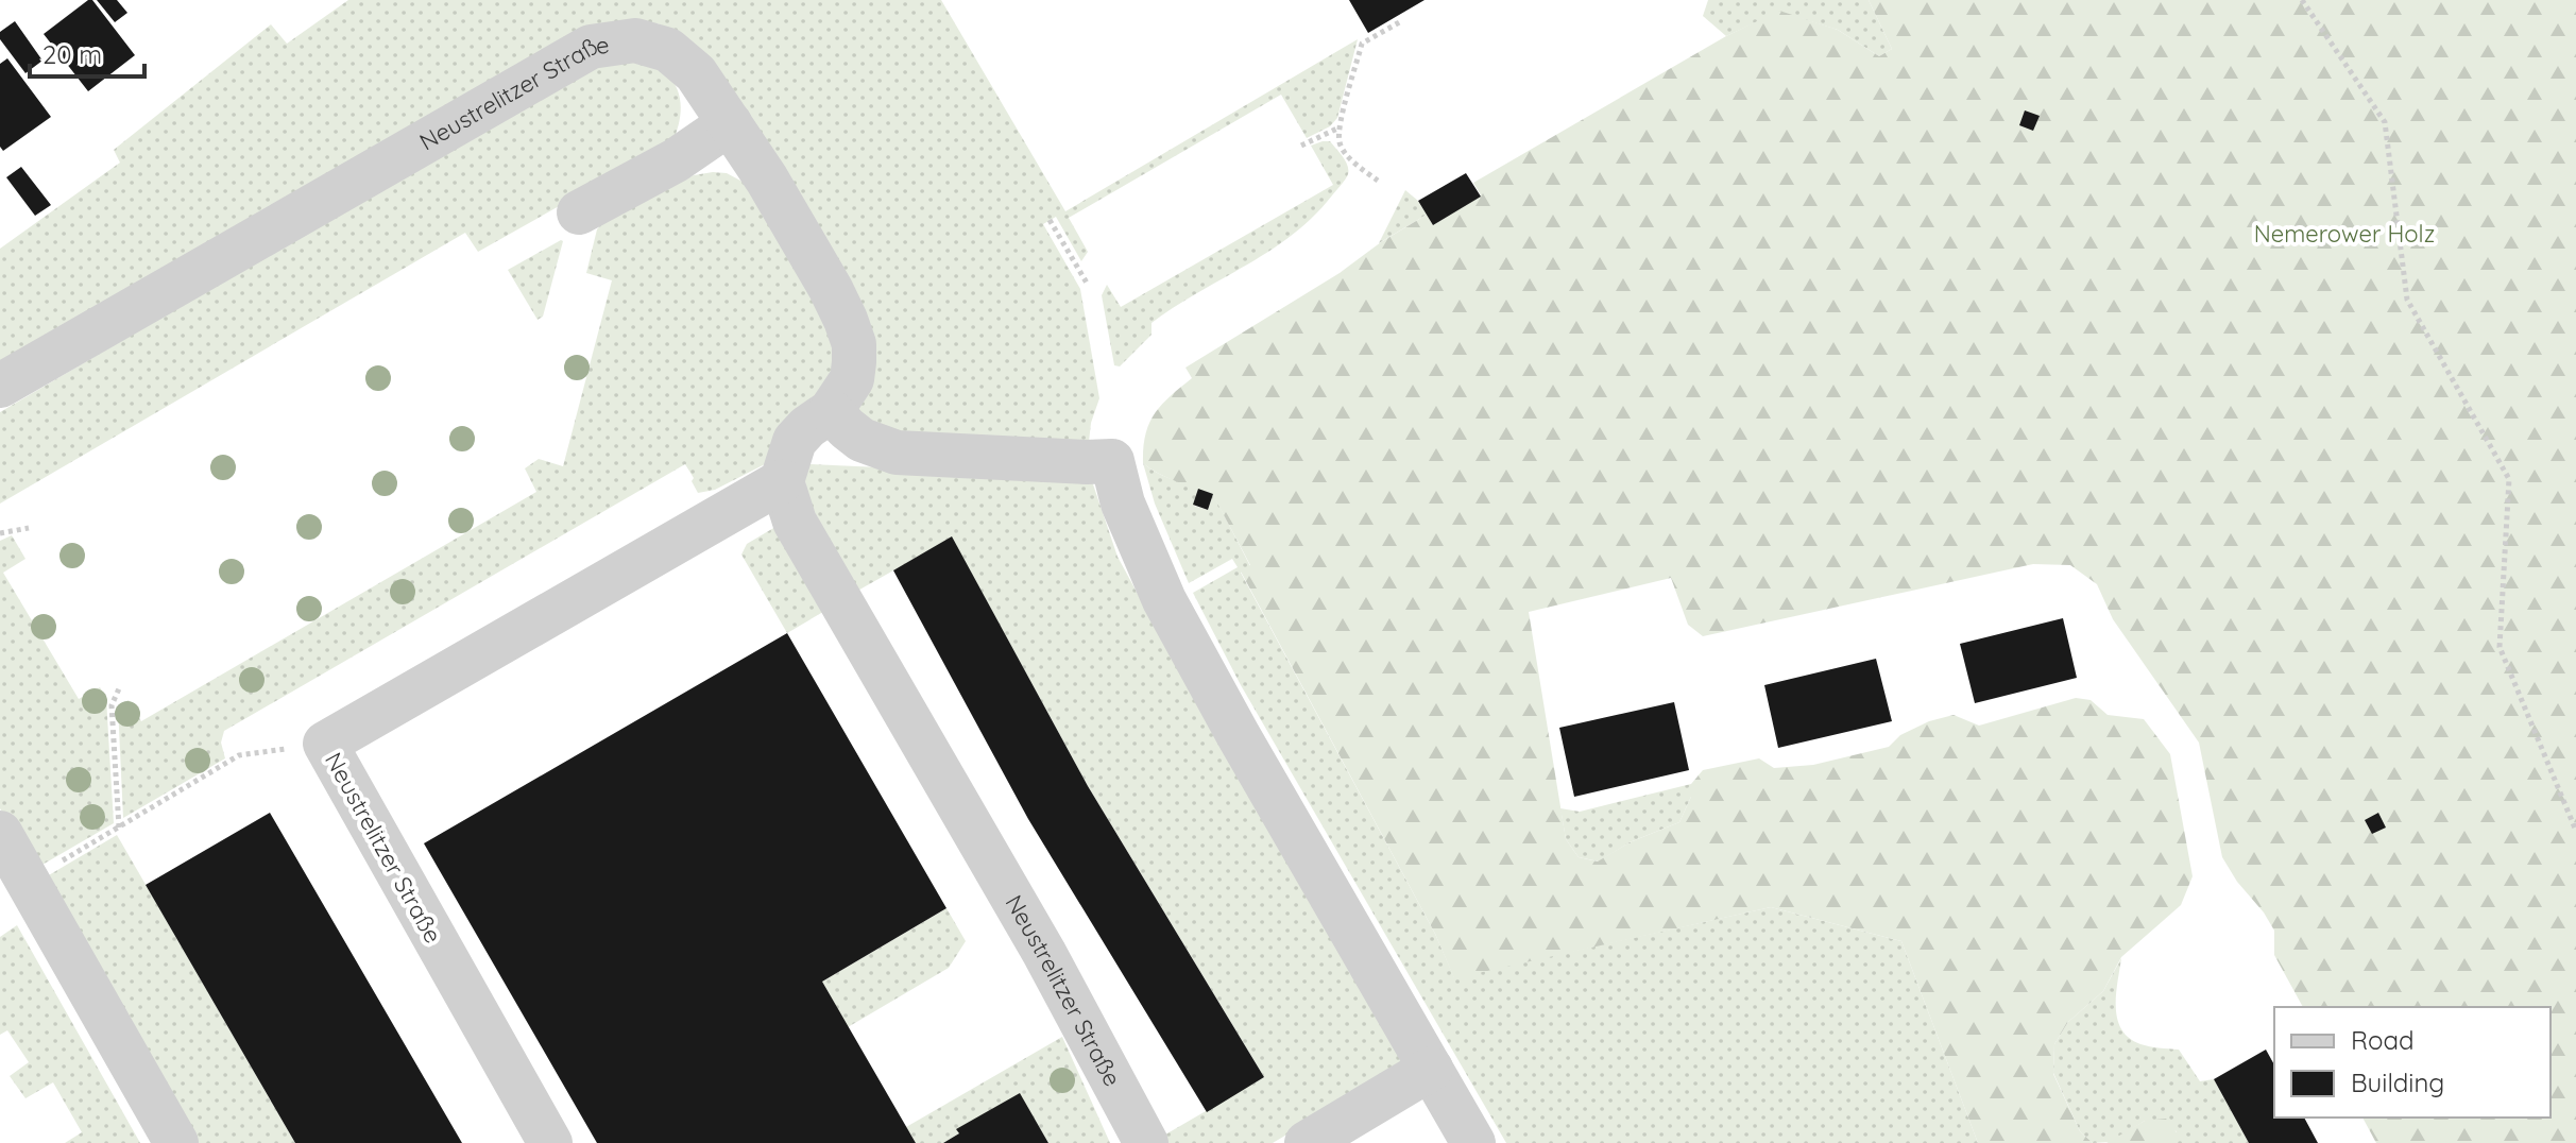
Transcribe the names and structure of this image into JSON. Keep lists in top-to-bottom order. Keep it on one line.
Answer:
{"streets":{"lane":["Neustrelitzer Straße"]},"parks":["Nemerower Holz"],"legend":["Road","Building"],"scale_bar":"20 m"}
